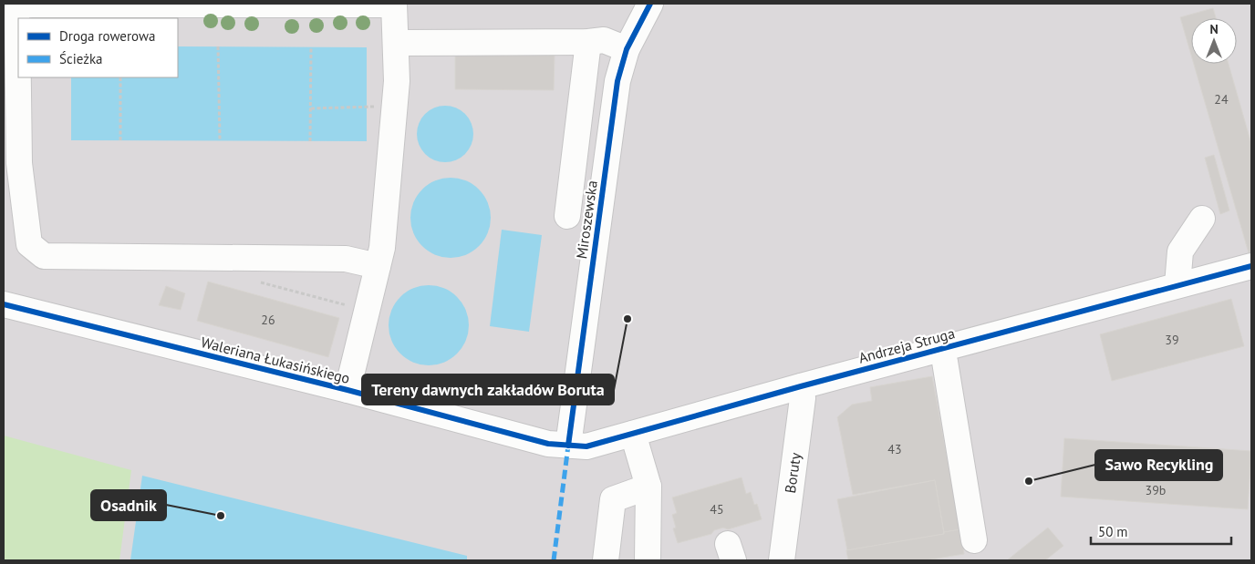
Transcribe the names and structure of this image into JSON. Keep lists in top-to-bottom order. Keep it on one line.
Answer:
{"streets":{"street":["Miroszewska","Andrzeja Struga","Waleriana Łukasińskiego","Boruty"]},"crossings":[["Miroszewska","Andrzeja Struga"],["Miroszewska","Waleriana Łukasińskiego"],["Andrzeja Struga","Waleriana Łukasińskiego"],["Andrzeja Struga","Boruty"]],"places":["Tereny dawnych zakładów Boruta","Sawo Recykling","Osadnik"],"house_numbers":["24","26","39","43","39b","45"],"legend":["Droga rowerowa","Ścieżka"],"scale_bar":"50 m","north":"top"}
